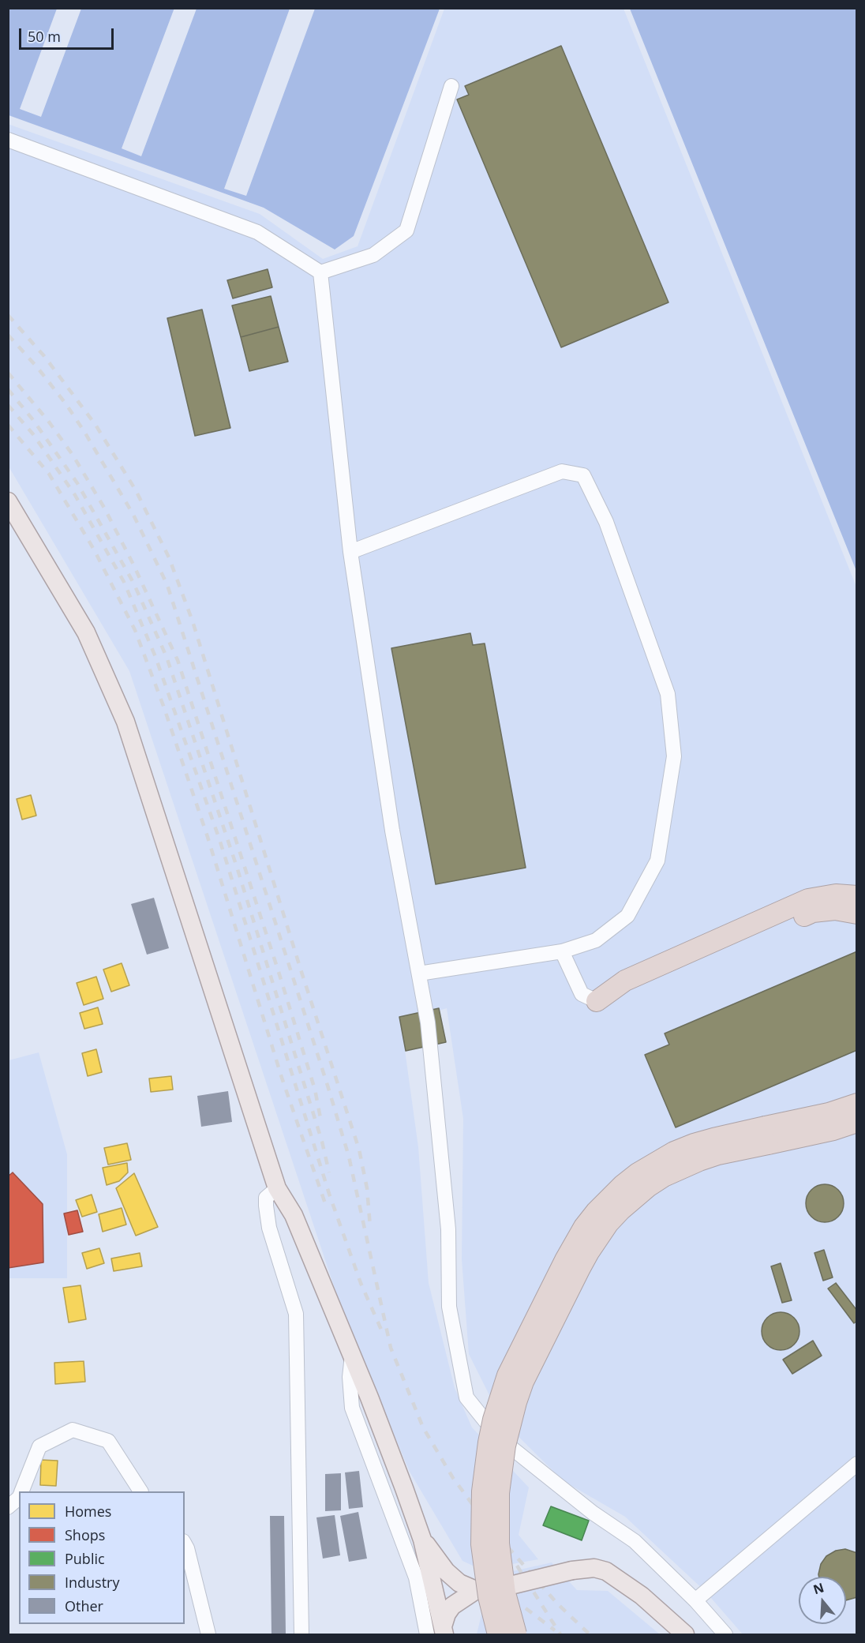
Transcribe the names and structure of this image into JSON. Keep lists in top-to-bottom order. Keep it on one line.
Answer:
{"legend":["Homes","Shops","Public","Industry","Other"],"scale_bar":"50 m","north":"top"}
